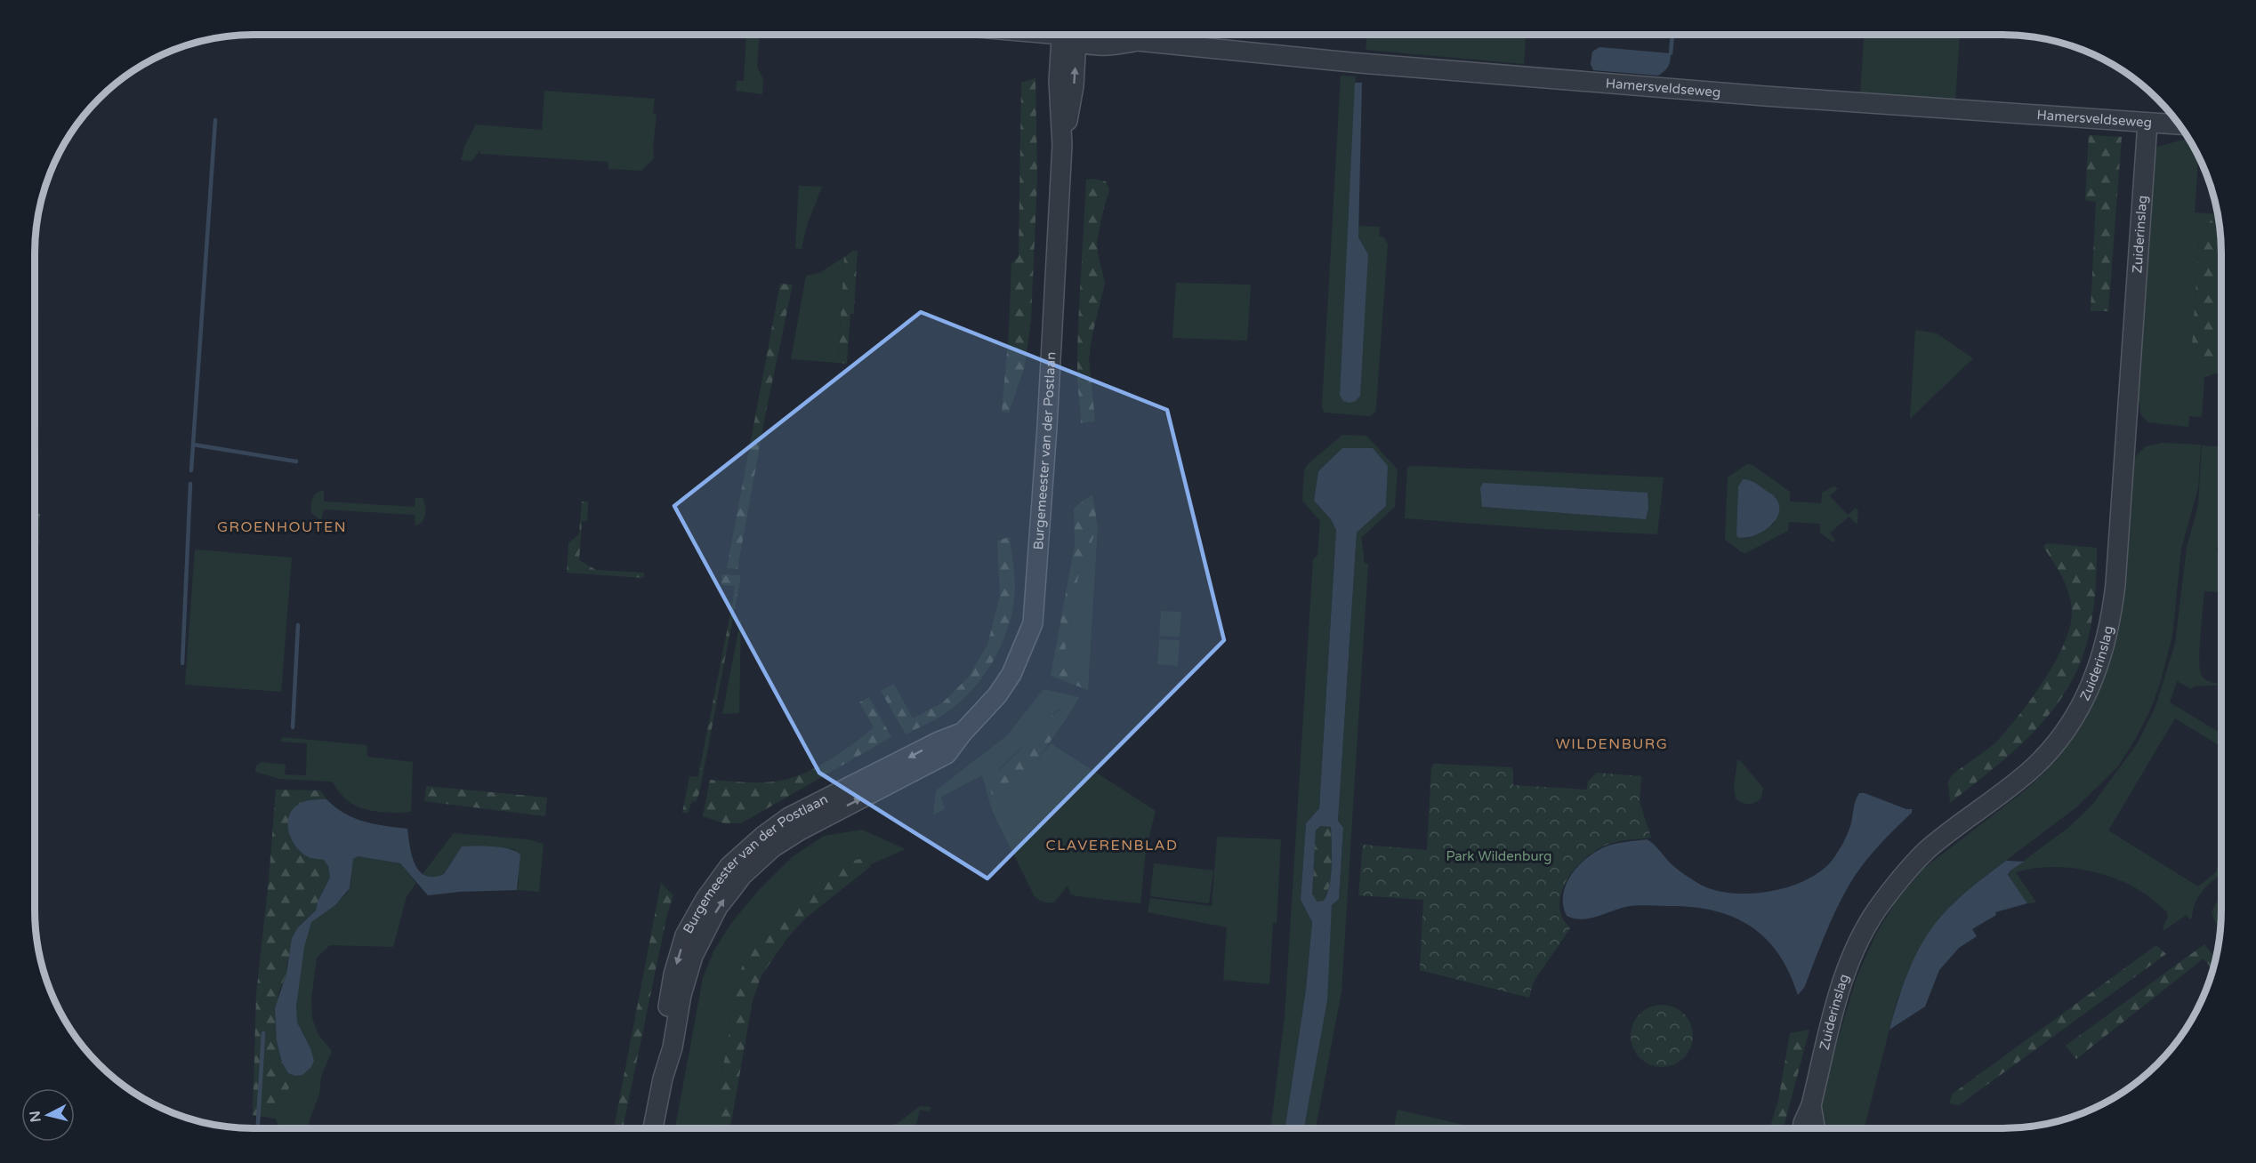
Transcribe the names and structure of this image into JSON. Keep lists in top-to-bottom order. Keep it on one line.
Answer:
{"streets":{"street":["Hamersveldseweg","Zuiderinslag","Burgemeester van der Postlaan"]},"crossings":[["Hamersveldseweg","Zuiderinslag"]],"districts":["GROENHOUTEN","WILDENBURG","CLAVERENBLAD"],"parks":["Park Wildenburg"],"north":"left"}
